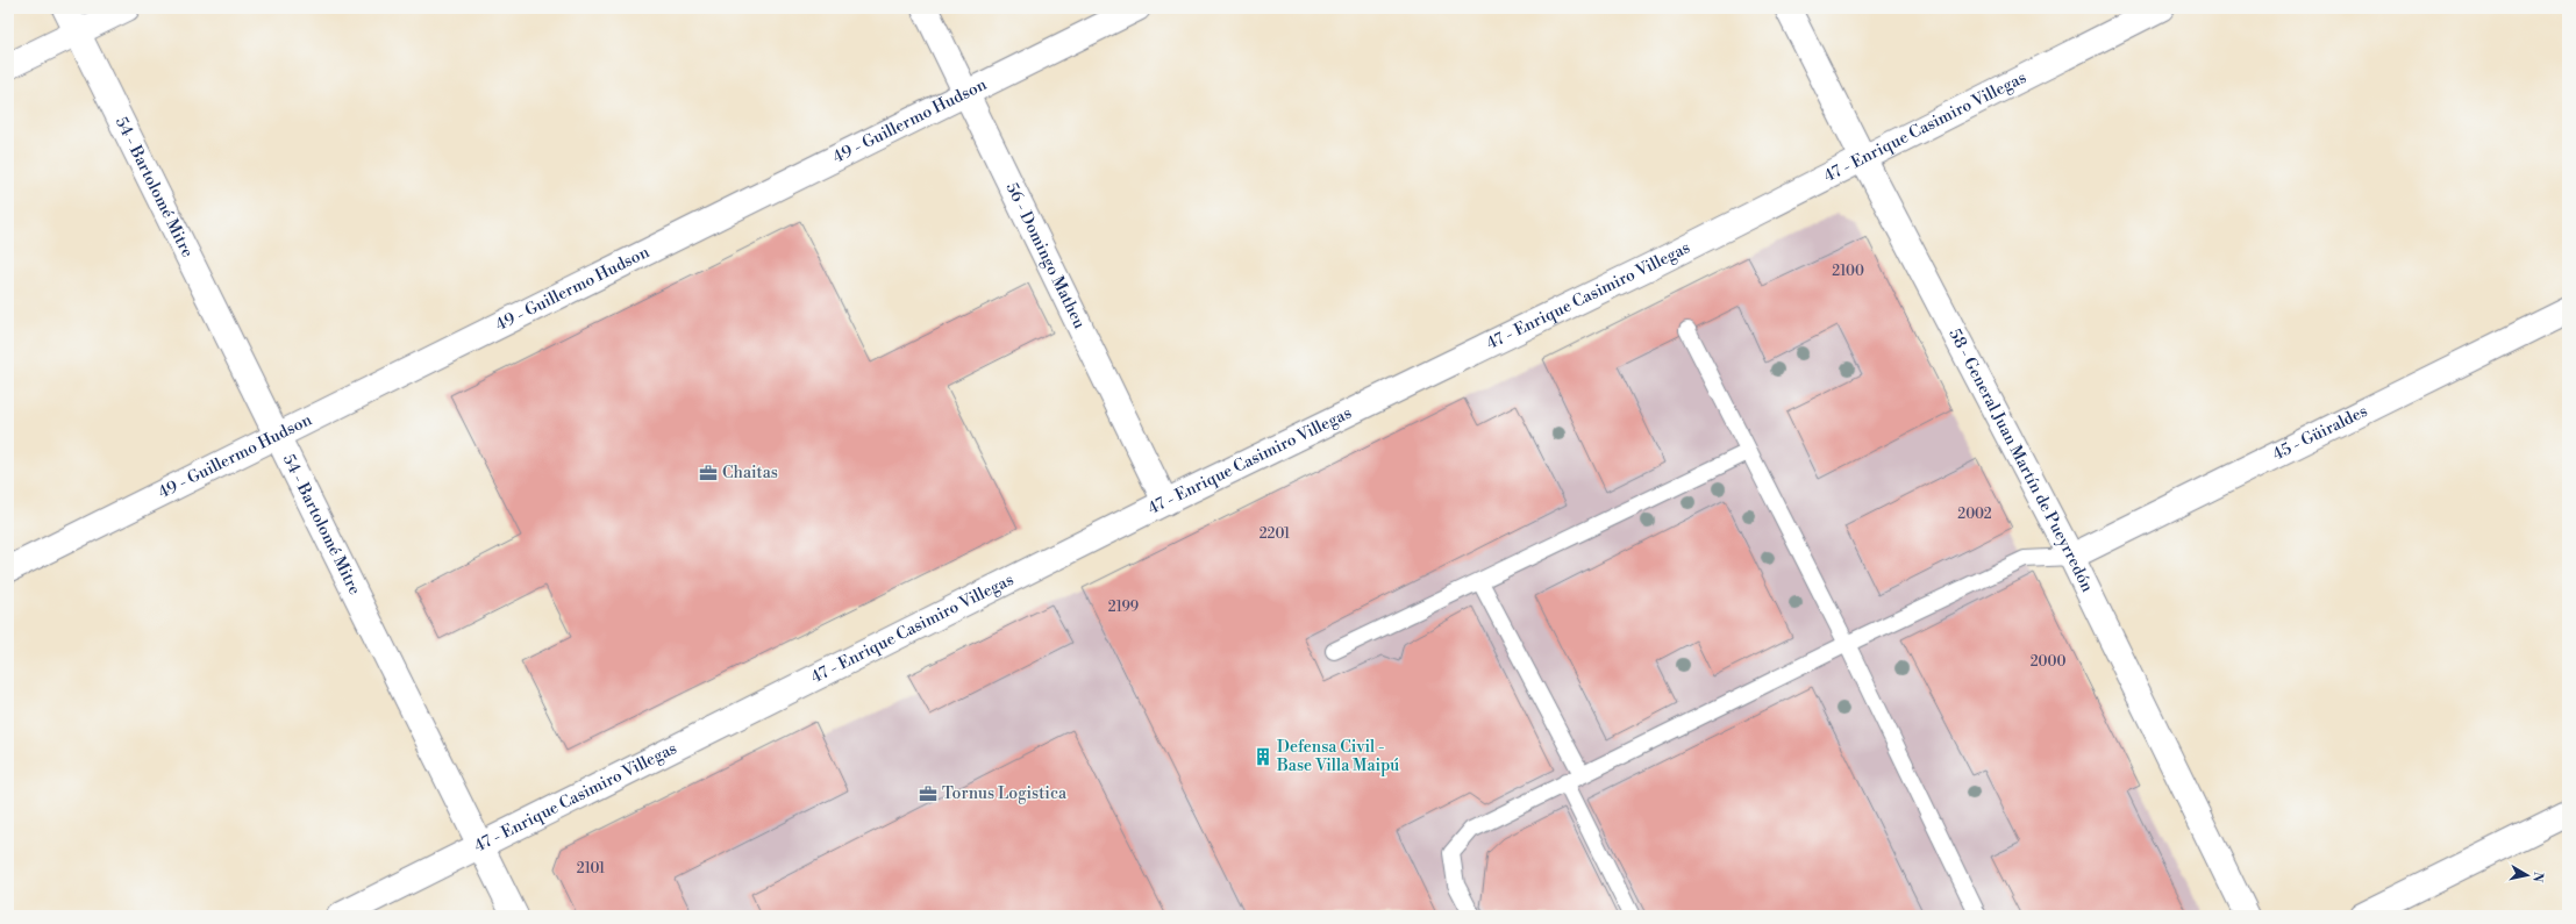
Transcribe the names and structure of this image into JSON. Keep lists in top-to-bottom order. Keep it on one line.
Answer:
{"streets":{"street":["49 - Guillermo Hudson","47 - Enrique Casimiro Villegas","54 - Bartolomé Mitre","56 - Domingo Matheu","45 - Güiraldes","58 - General Juan Martín de Pueyrredón"]},"crossings":[["49 - Guillermo Hudson","54 - Bartolomé Mitre"],["49 - Guillermo Hudson","56 - Domingo Matheu"],["47 - Enrique Casimiro Villegas","54 - Bartolomé Mitre"],["47 - Enrique Casimiro Villegas","56 - Domingo Matheu"],["47 - Enrique Casimiro Villegas","58 - General Juan Martín de Pueyrredón"],["45 - Güiraldes","58 - General Juan Martín de Pueyrredón"]],"places":{"office":["Chaitas","Tornus Logistica"],"building":["Defensa Civil - Base Villa Maipú"]},"house_numbers":["2100","2002","2201","2199","2000","2101"],"north":"right"}
